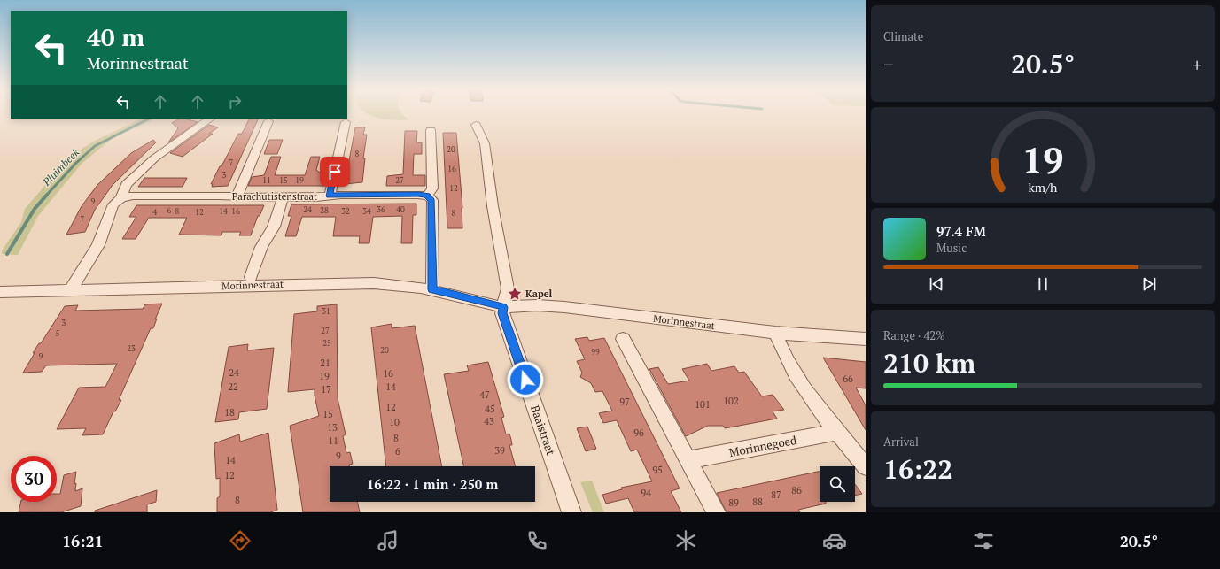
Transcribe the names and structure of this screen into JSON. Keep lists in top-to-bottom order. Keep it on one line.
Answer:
{"streets":{"street":["Parachutistenstraat","Morinnestraat","Baaistraat","Morinnegoed"]},"crossings":[["Morinnestraat","Baaistraat"]],"water":["Pluimbeek"],"places":{"place":["Kapel"]},"house_numbers":["20","8","7","16","3","11","15","19","27","12","9","24","36","40","6","28","8","14","16","32","34","4","12","8","7","31","3","27","5","25","23","20","99","9","21","24","16","19","66","22","14","17","47","102","97","101","12","45","18","15","43","10","13","96","8","11","39","6","9","14","95","12","86","94","87","8","88","89"],"page":{"tile":["Climate",["Range · 42%","210 km"],["Arrival","16:22"]],"turn":["40 m","Morinnestraat"],"heat":["−","20.5°","+"],"song":["97.4 FM","Music"],"limit":"30","trip":"16:22 · 1 min · 250 m","tabs":["16:21","20.5°"],"gauge":["19","km/h"]}}
